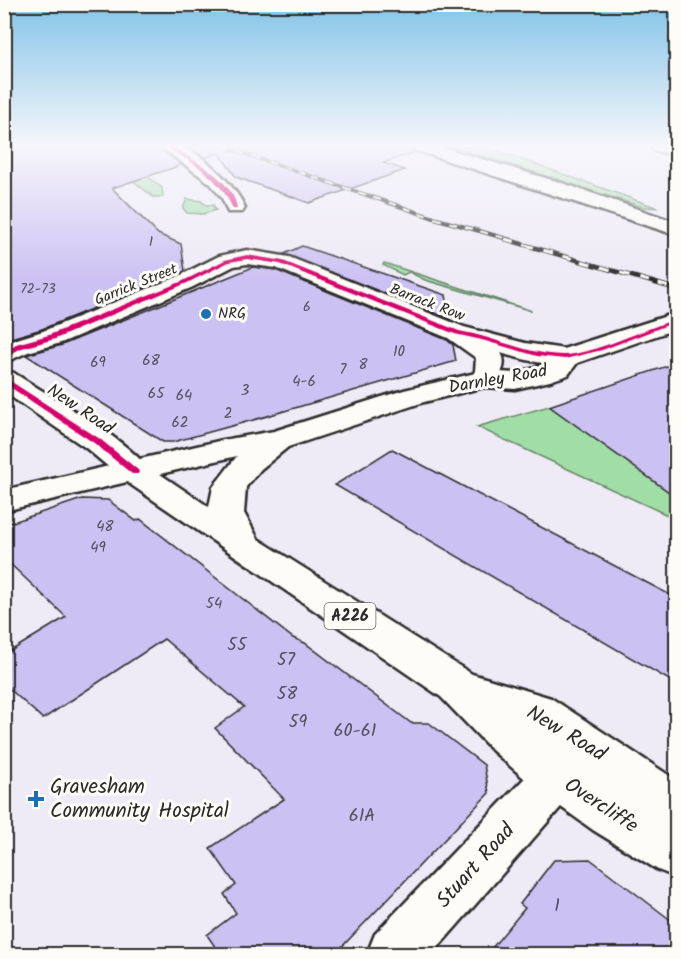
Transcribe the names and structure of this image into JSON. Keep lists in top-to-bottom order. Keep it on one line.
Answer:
{"streets":{"main road":["Garrick Street","Barrack Row","Darnley Road","New Road","A226","Overcliffe","Stuart Road"]},"crossings":[["Garrick Street","Barrack Row"],["Barrack Row","Darnley Road"],["New Road","Overcliffe"],["New Road","Stuart Road"],["Overcliffe","Stuart Road"]],"places":{"other":["NRG"],"health":["Gravesham Community Hospital"]},"house_numbers":["1","72-73","6","10","68","69","8","7","4-6","3","65","64","2","62","48","49","54","55","57","58","59","60-61","61A","1"]}
